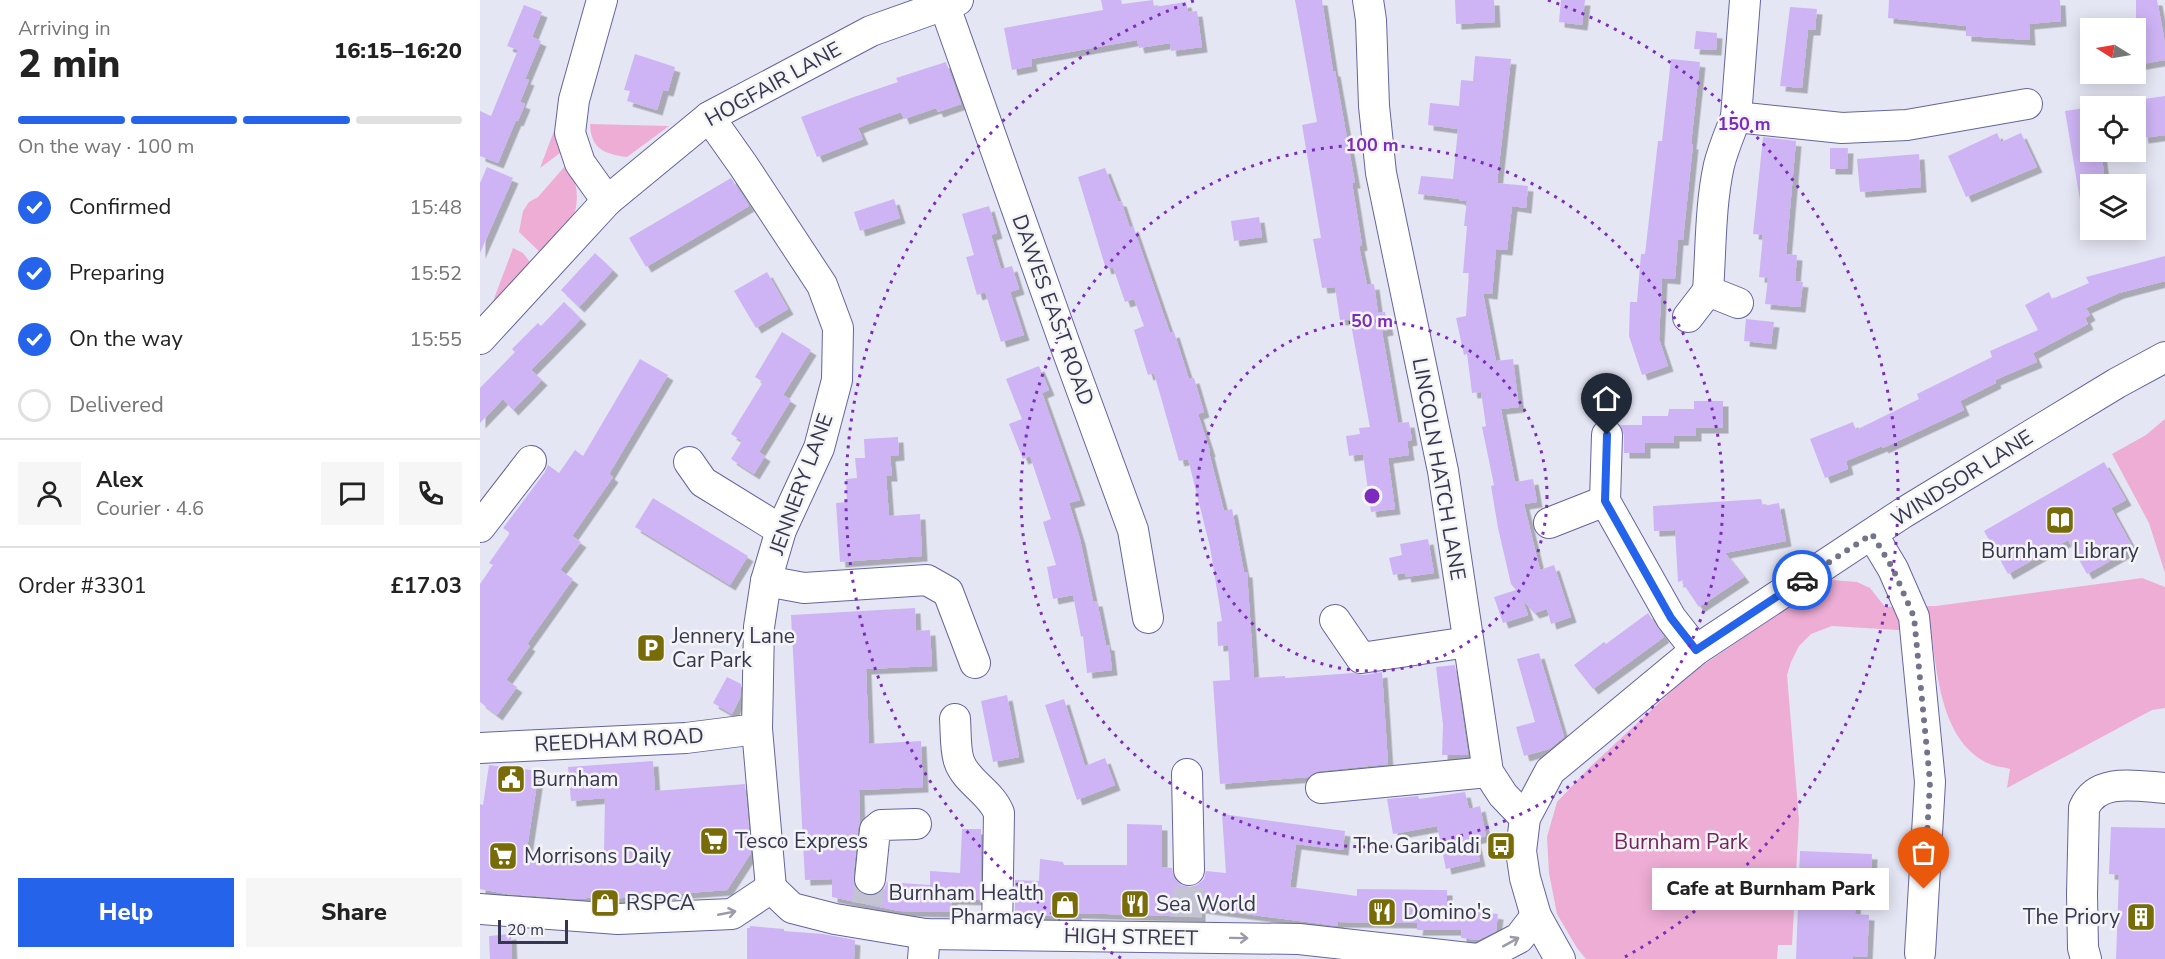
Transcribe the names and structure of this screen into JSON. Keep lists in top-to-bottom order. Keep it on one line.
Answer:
{"streets":{"street":["HOGFAIR LANE","DAWES EAST ROAD","LINCOLN HATCH LANE","WINDSOR LANE","JENNERY LANE","REEDHAM ROAD","HIGH STREET"]},"crossings":[["HOGFAIR LANE","DAWES EAST ROAD"],["HOGFAIR LANE","JENNERY LANE"],["LINCOLN HATCH LANE","WINDSOR LANE"],["JENNERY LANE","REEDHAM ROAD"],["JENNERY LANE","HIGH STREET"]],"parks":["Burnham Park"],"places":{"library":["Burnham Library"],"parking":["Jennery Lane Car Park"],"public building":["Burnham"],"supermarket":["Tesco Express","Morrisons Daily"],"bus stop":["The Garibaldi"],"other":["Cafe at Burnham Park"],"shop":["RSPCA","Burnham Health Pharmacy"],"restaurant":["Sea World","Domino's"],"building":["The Priory"]},"scale_bar":"20 m","north":"left","page":{"heading":["2 min","Arriving in","16:15–16:20"],"panel":["Alex","Courier · 4.6","Order #3301","£17.03"],"bar":"On the way · 100 m","list":[["Confirmed","15:48"],["Preparing","15:52"],["On the way","15:55"],"Delivered"],"buttons":["Help","Share"],"bubble":"Cafe at Burnham Park","scale":"20 m"},"rings":["150 m","100 m","50 m"]}
